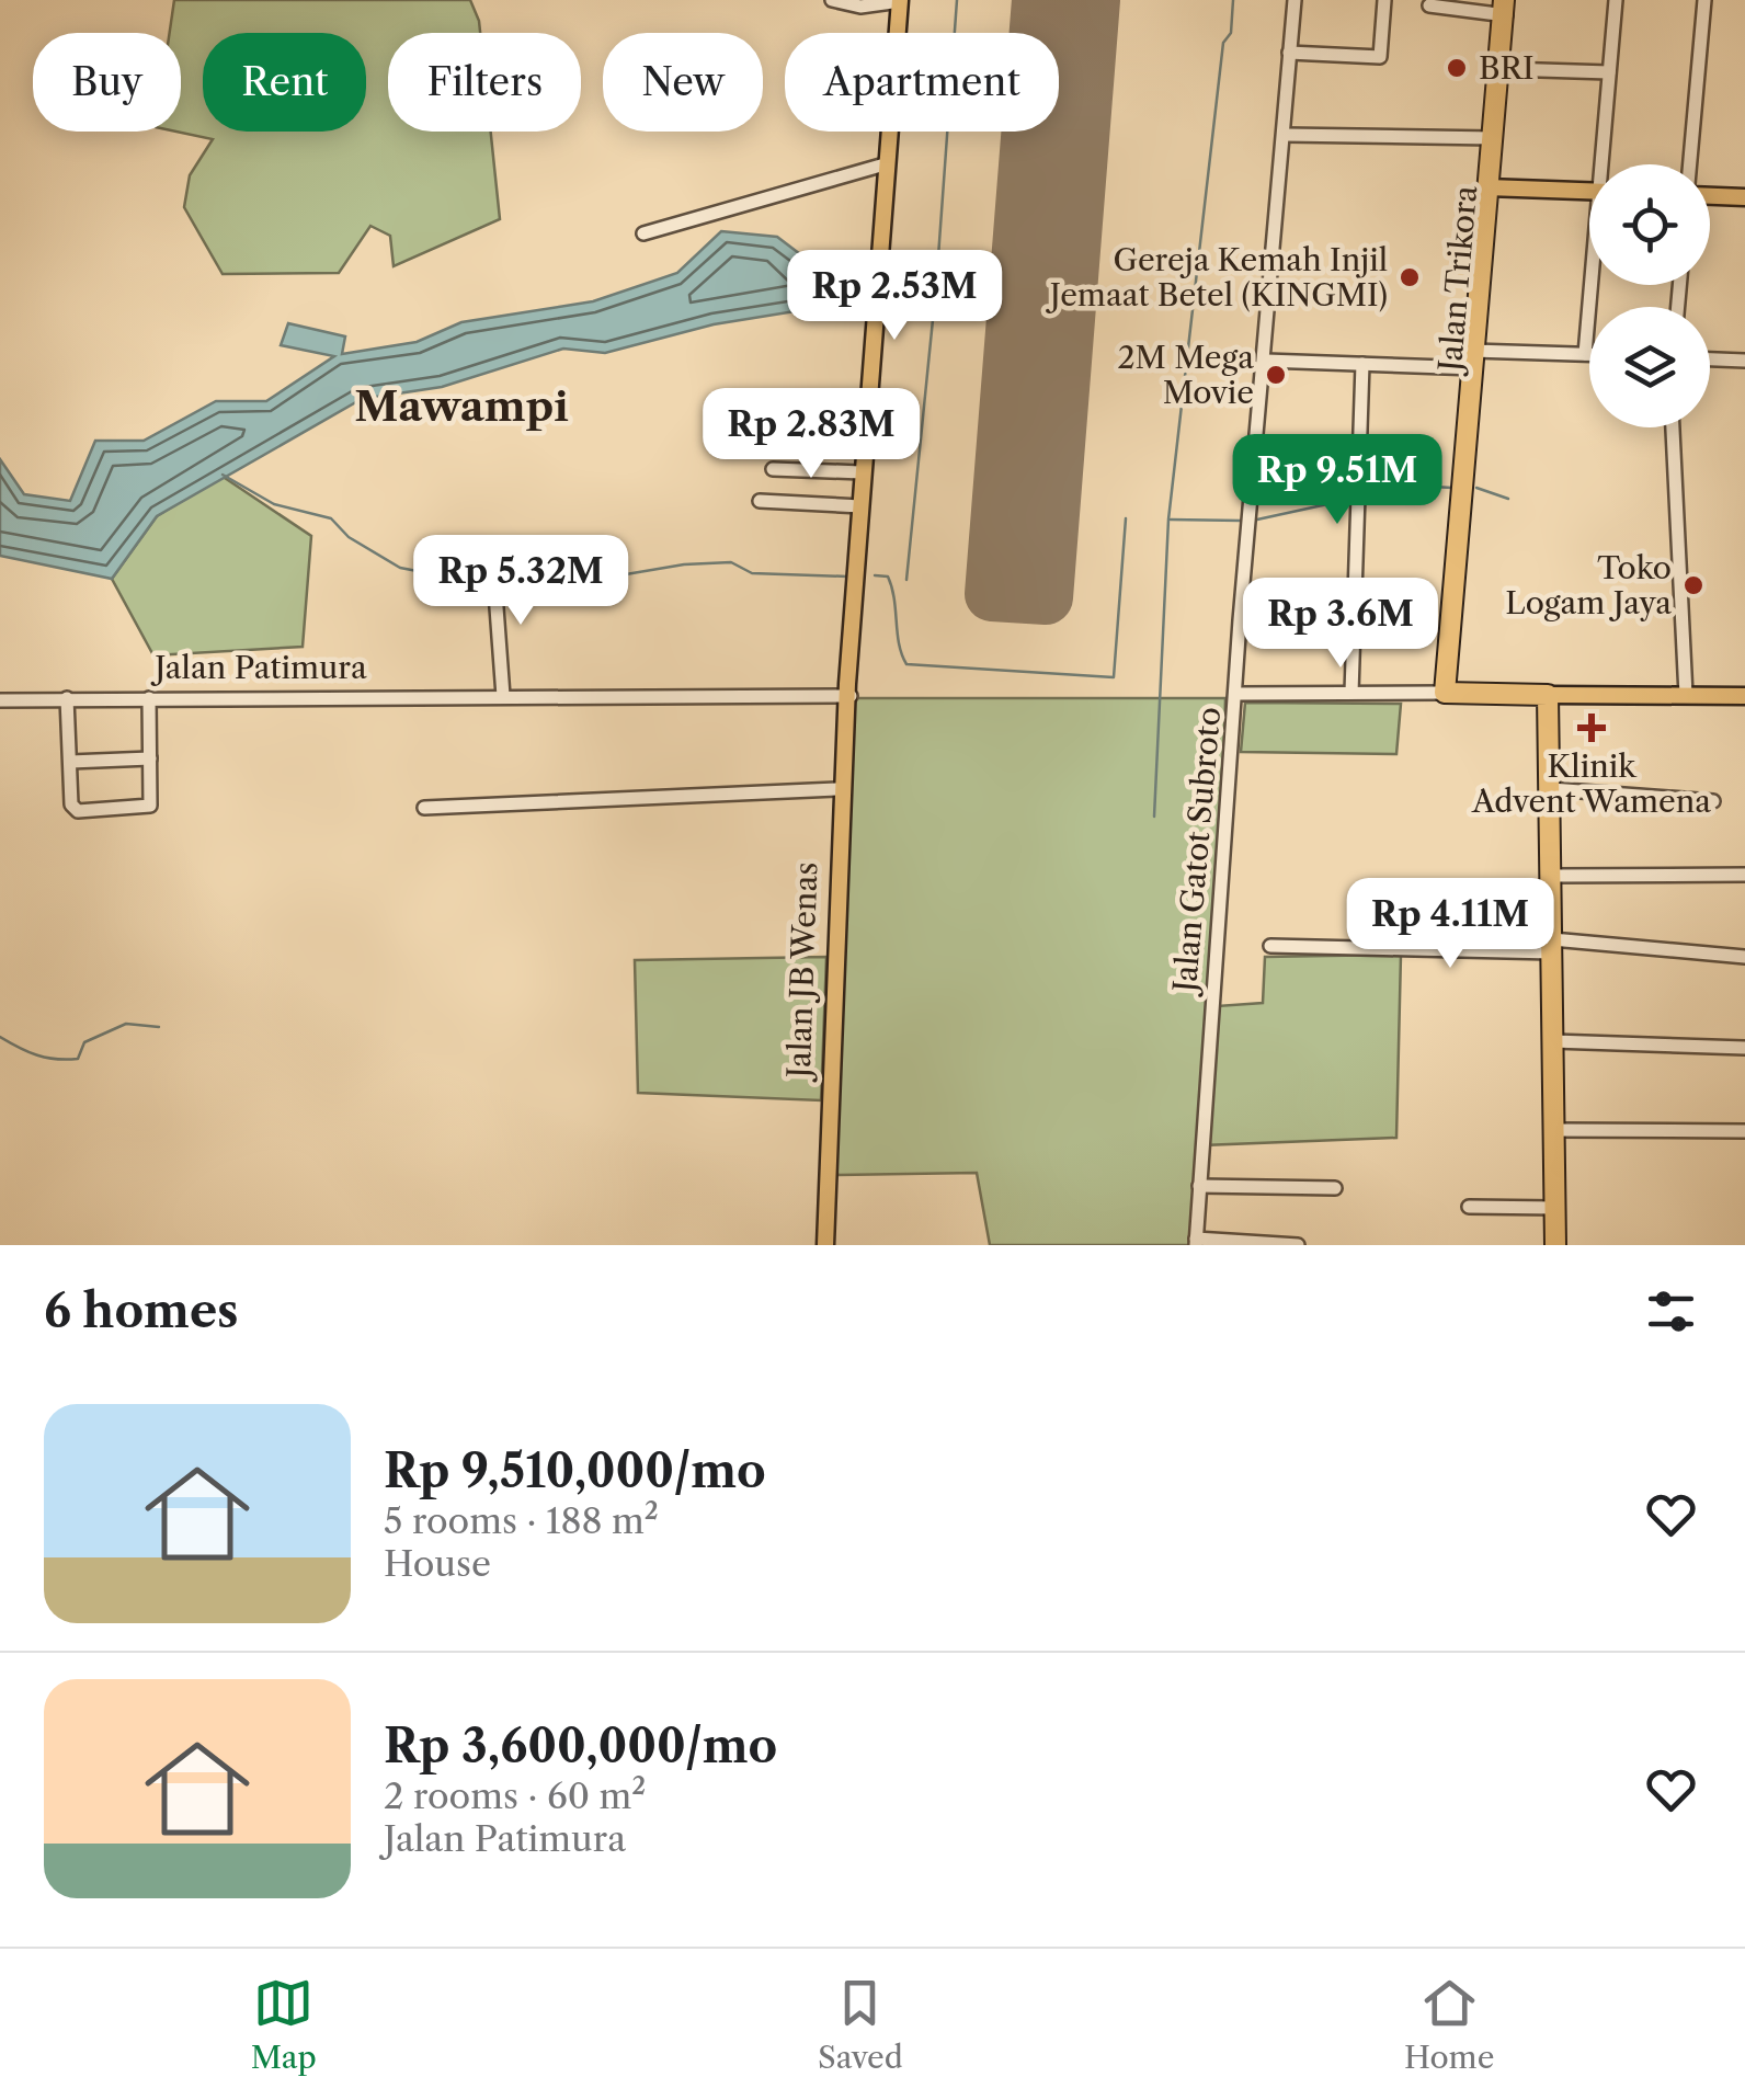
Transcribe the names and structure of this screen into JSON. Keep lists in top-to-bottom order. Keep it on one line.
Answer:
{"streets":{"highway":["Jalan Trikora"],"main road":["Jalan JB Wenas"],"street":["Jalan Patimura","Jalan Gatot Subroto"]},"crossings":[["Jalan Patimura","Jalan JB Wenas"]],"districts":["Mawampi"],"places":{"other":["BRI","Gereja Kemah Injil Jemaat Betel (KINGMI)","2M Mega Movie","Toko Logam Jaya"],"health":["Klinik Advent Wamena"]},"page":{"chip":["Buy","Rent","Filters","New","Apartment"],"price":["Rp 2.53M","Rp 2.83M","Rp 9.51M","Rp 5.32M","Rp 3.6M","Rp 4.11M"],"heading":"6 homes","list":[{"name":"Rp 9,510,000/mo","note":"5 rooms · 188 m² · House"},{"name":"Rp 3,600,000/mo","note":"2 rooms · 60 m² · Jalan Patimura"}],"tabs":["Map","Saved","Home"]}}
